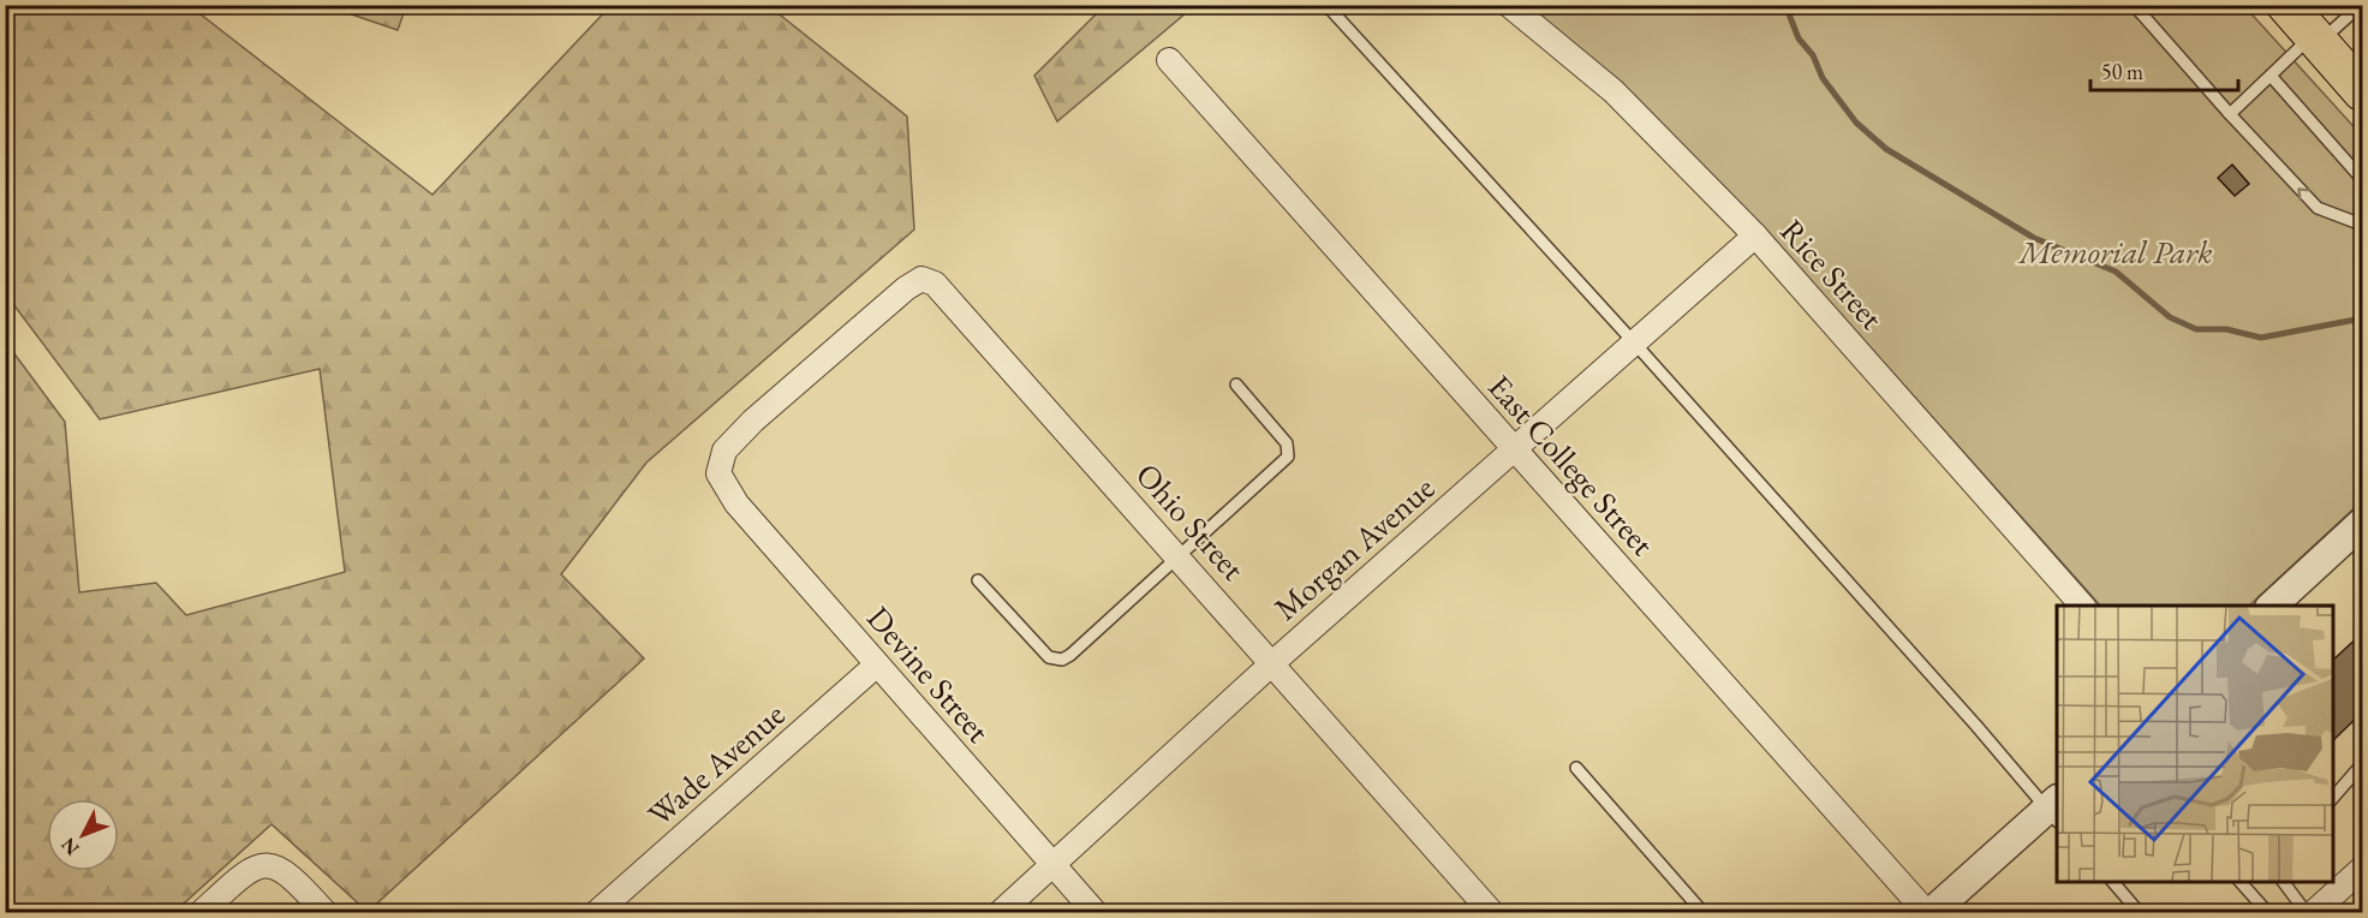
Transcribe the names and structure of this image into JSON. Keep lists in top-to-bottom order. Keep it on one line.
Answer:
{"streets":{"street":["Rice Street","East College Street","Ohio Street","Morgan Avenue","Devine Street","Wade Avenue"]},"crossings":[["Rice Street","Morgan Avenue"],["East College Street","Morgan Avenue"],["Ohio Street","Morgan Avenue"],["Ohio Street","Devine Street"],["Morgan Avenue","Devine Street"],["Devine Street","Wade Avenue"]],"parks":["Memorial Park"],"scale_bar":"50 m","north":"bottom left"}
